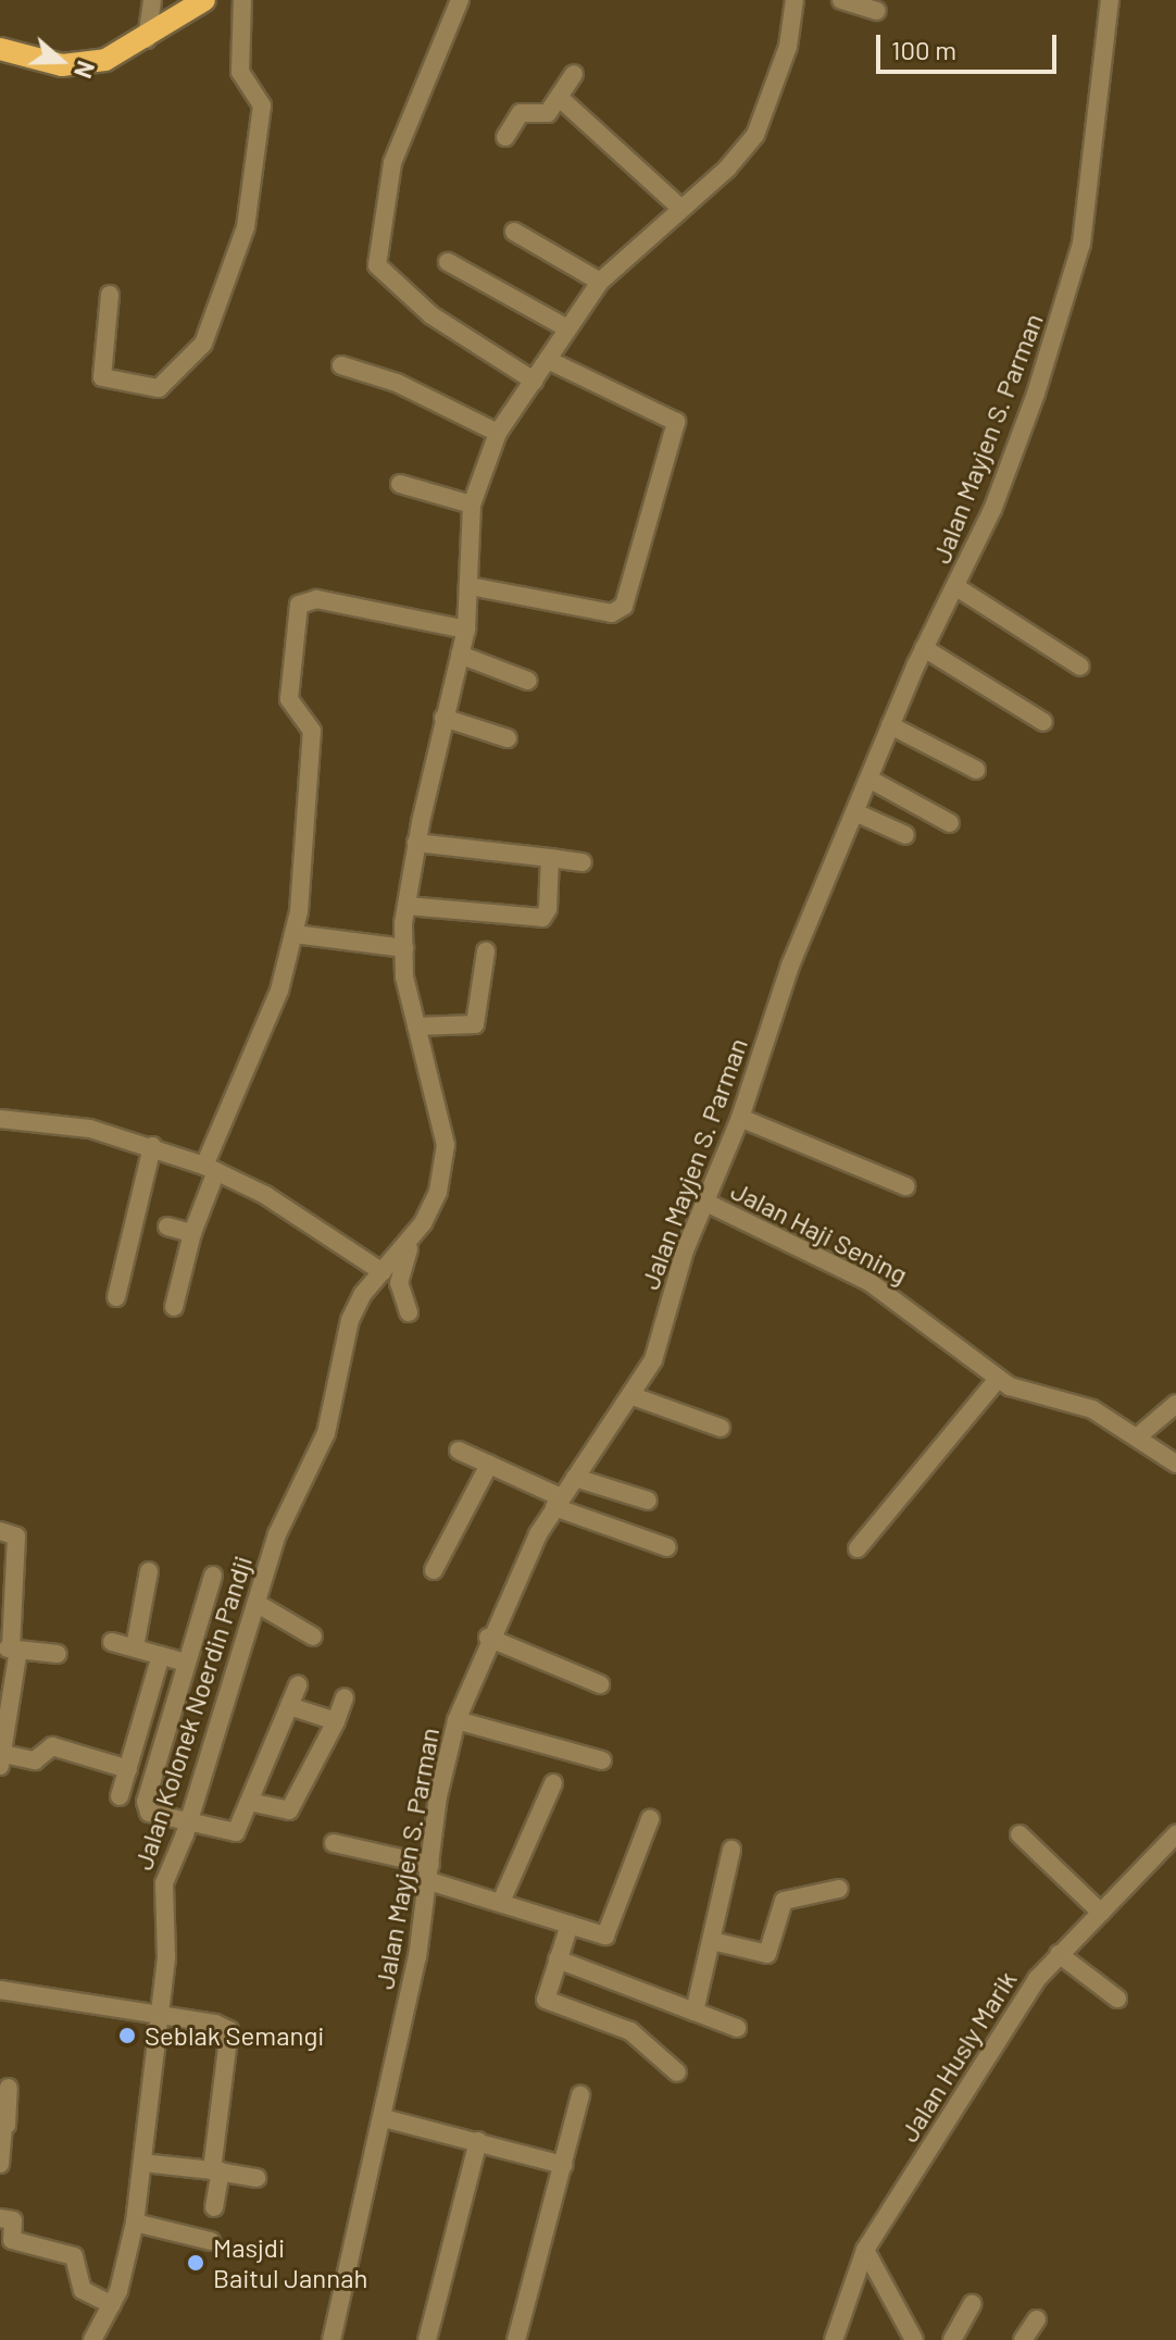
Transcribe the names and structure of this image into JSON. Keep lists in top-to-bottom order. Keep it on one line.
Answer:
{"streets":{"street":["Jalan Mayjen S. Parman","Jalan Haji Sening","Jalan Kolonek Noerdin Pandji","Jalan Husly Marik"]},"crossings":[["Jalan Mayjen S. Parman","Jalan Haji Sening"]],"places":["Seblak Semangi","Masjdi Baitul Jannah"],"scale_bar":"100 m","north":"right"}
